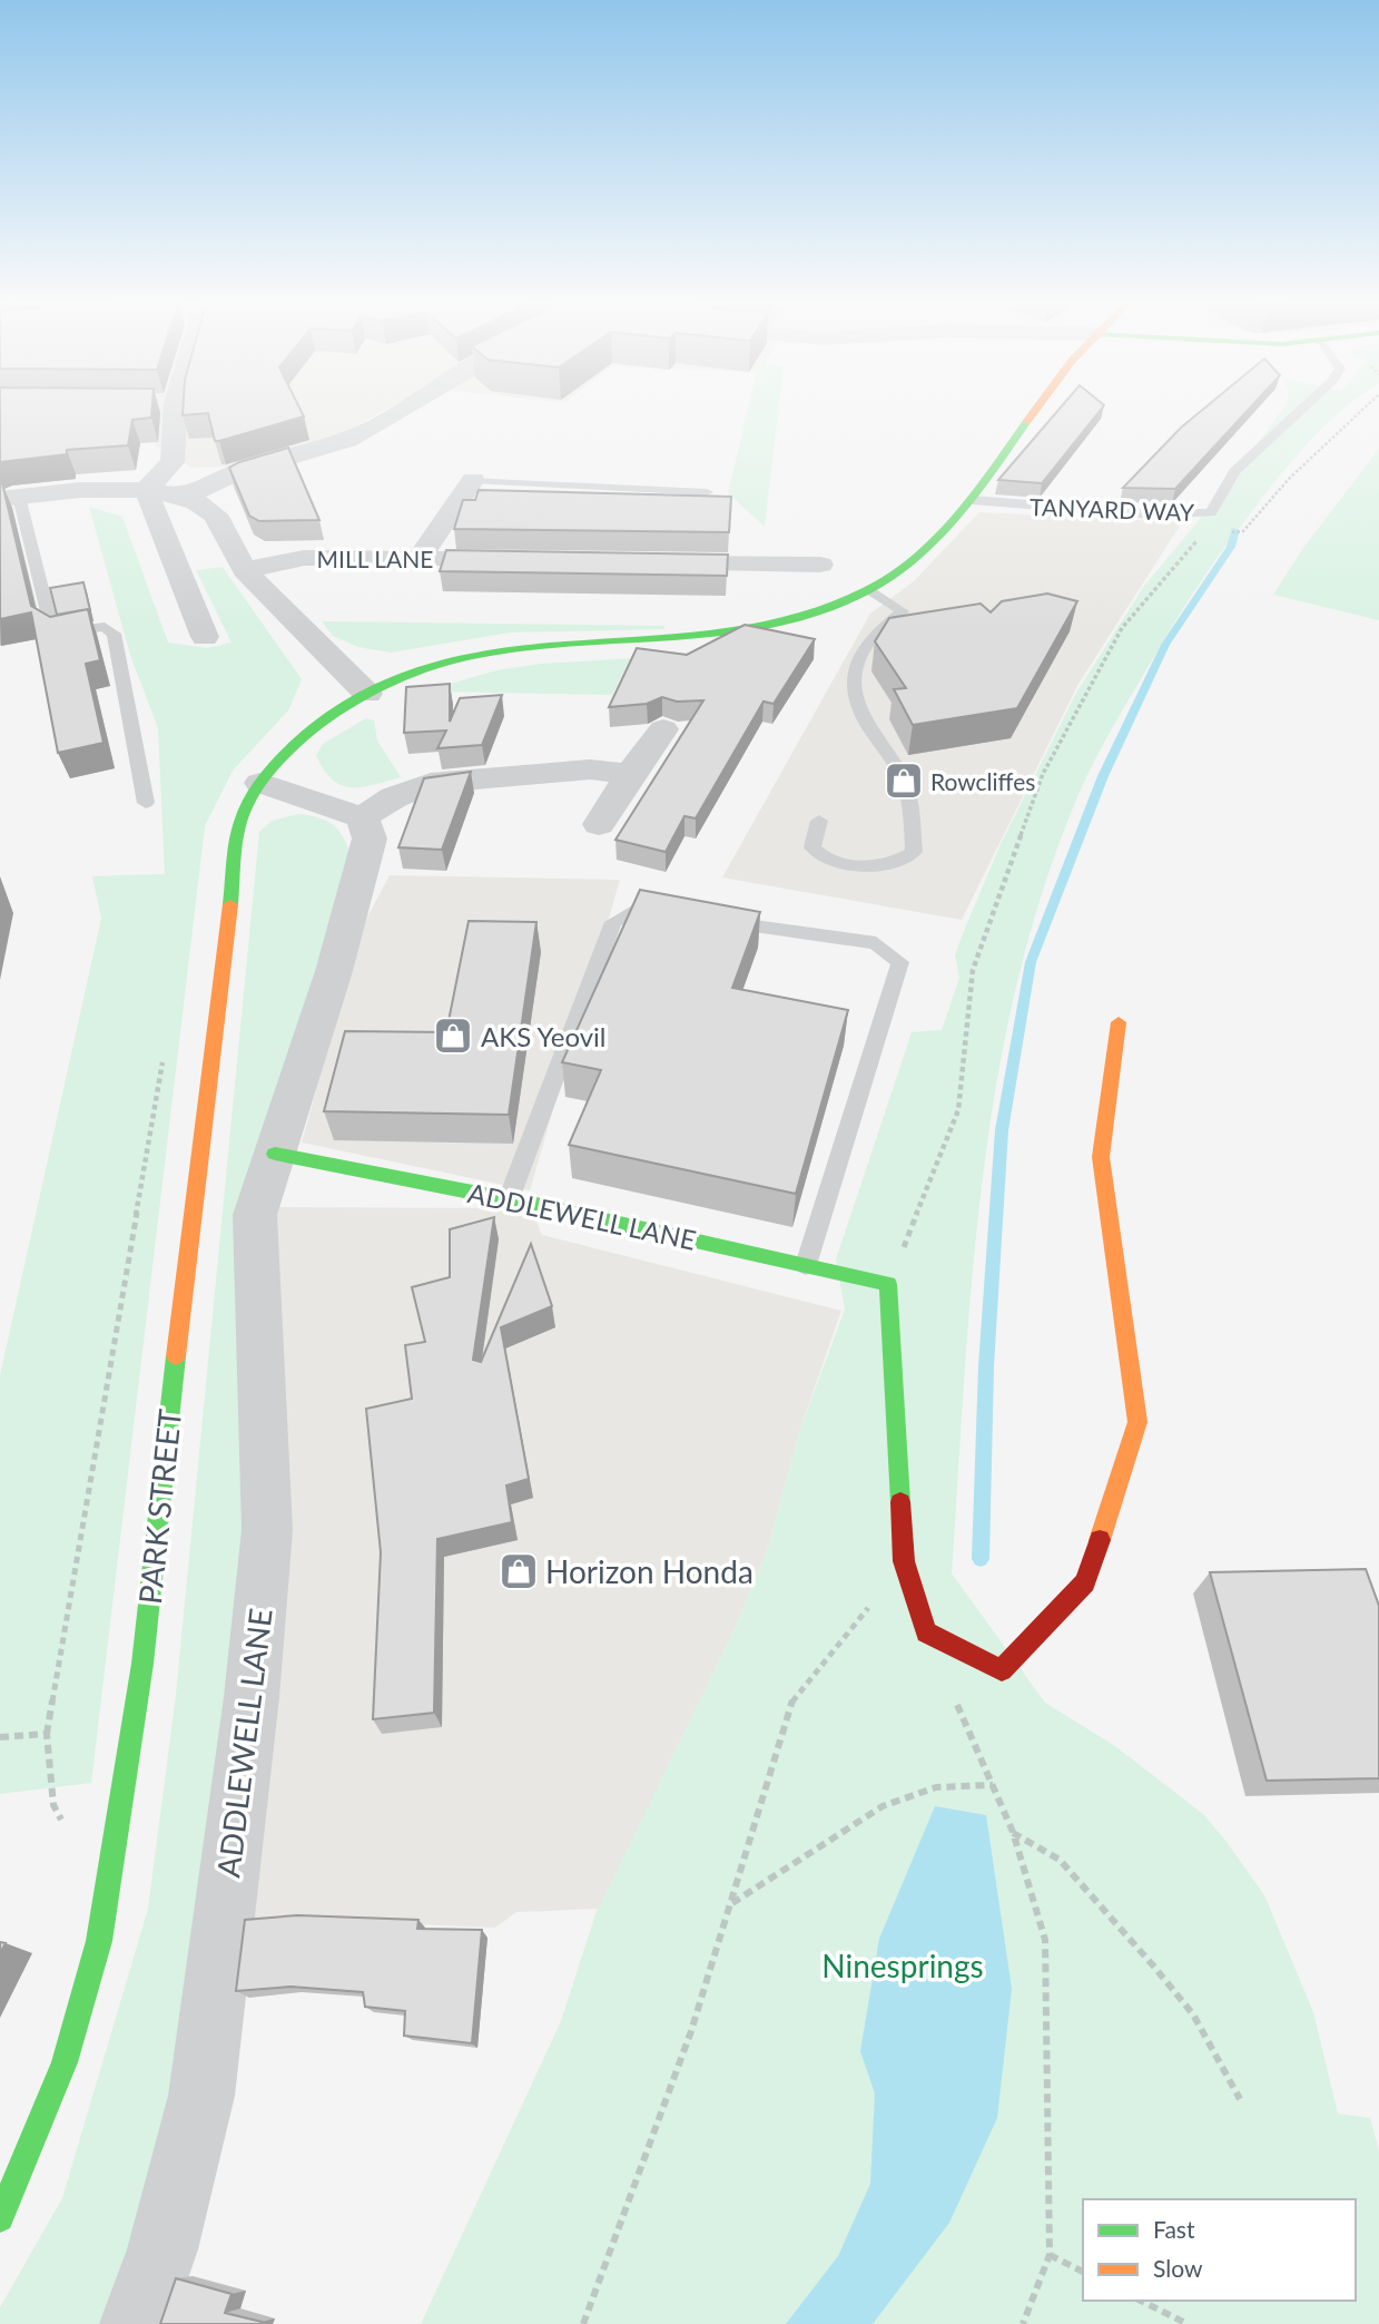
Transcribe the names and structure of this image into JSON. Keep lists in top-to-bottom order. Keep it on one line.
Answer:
{"streets":{"street":["MILL LANE","ADDLEWELL LANE","PARK STREET"],"lane":["TANYARD WAY"]},"crossings":[["TANYARD WAY","PARK STREET"]],"parks":["Ninesprings"],"places":{"shop":["Rowcliffes","AKS Yeovil","Horizon Honda"]},"legend":["Fast","Slow"]}
